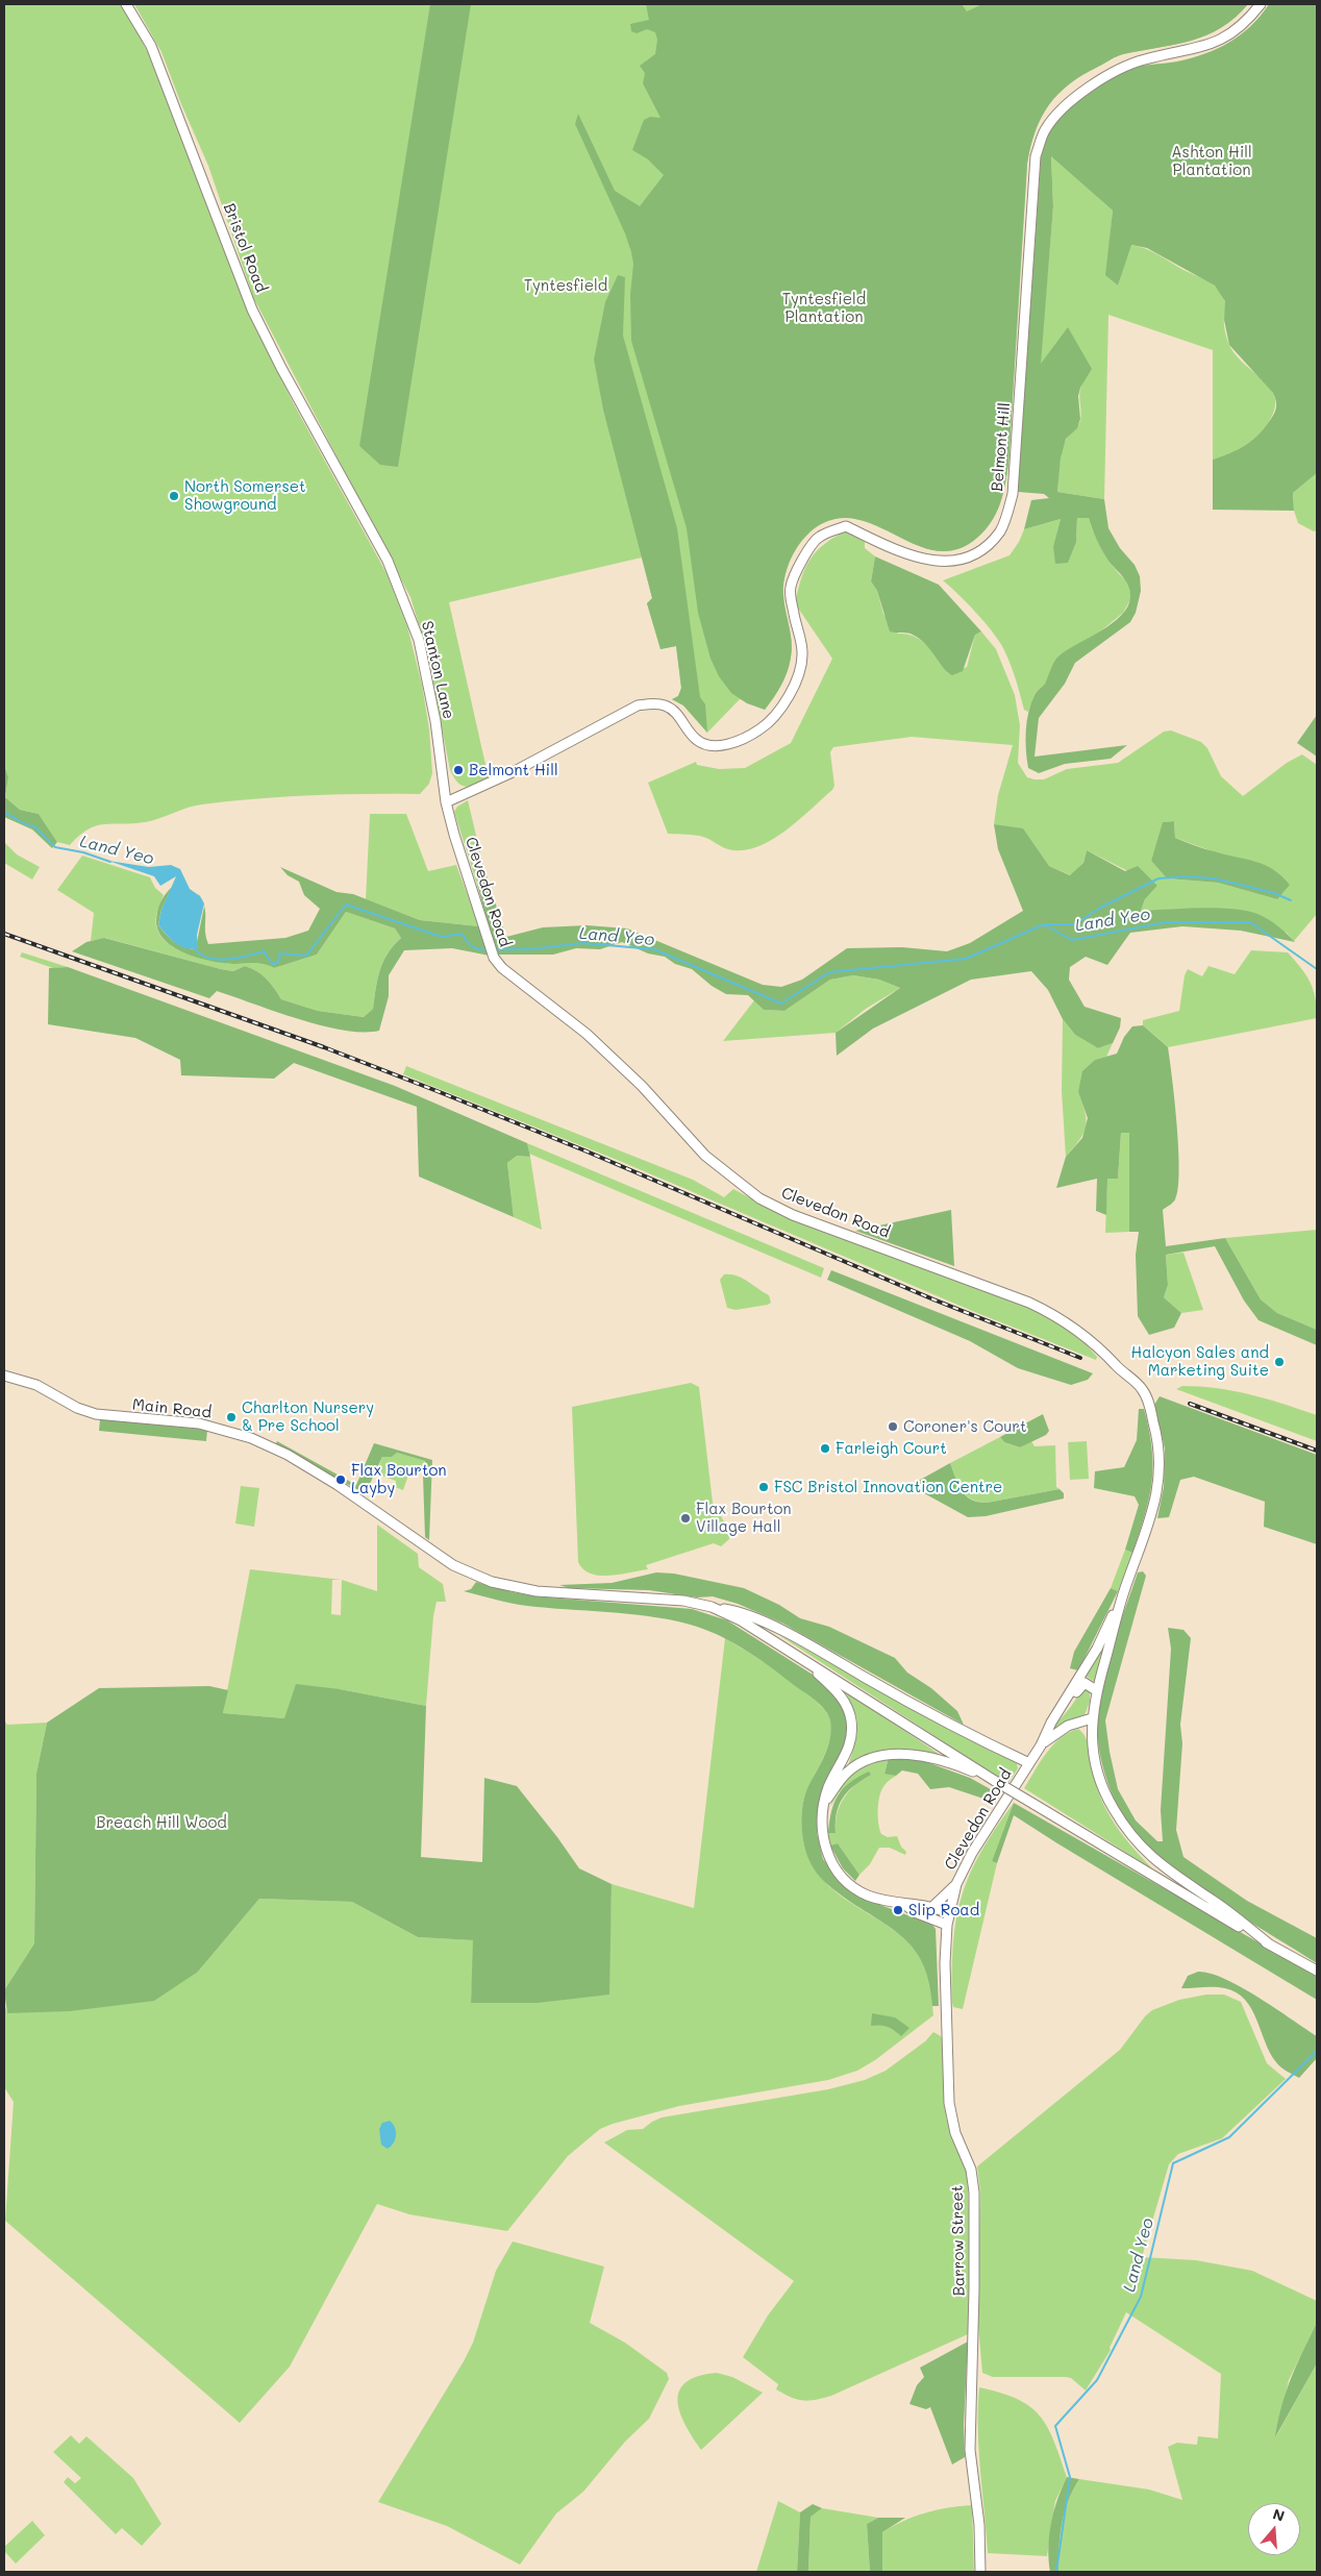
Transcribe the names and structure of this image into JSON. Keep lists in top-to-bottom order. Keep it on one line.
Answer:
{"streets":{"main road":["Bristol Road","Belmont Hill","Stanton Lane","Clevedon Road","Main Road","Barrow Street"]},"crossings":[["Bristol Road","Stanton Lane"],["Belmont Hill","Stanton Lane"],["Belmont Hill","Clevedon Road"],["Stanton Lane","Clevedon Road"],["Clevedon Road","Barrow Street"]],"water":["Land Yeo"],"parks":["Ashton Hill Plantation","Tyntesfield","Tyntesfield Plantation","Breach Hill Wood"],"places":["North Somerset Showground","Belmont Hill","Halcyon Sales and Marketing Suite","Charlton Nursery & Pre School","Coroner's Court","Farleigh Court","Flax Bourton Layby","FSC Bristol Innovation Centre","Flax Bourton Village Hall","Slip Road"],"north":"top"}
